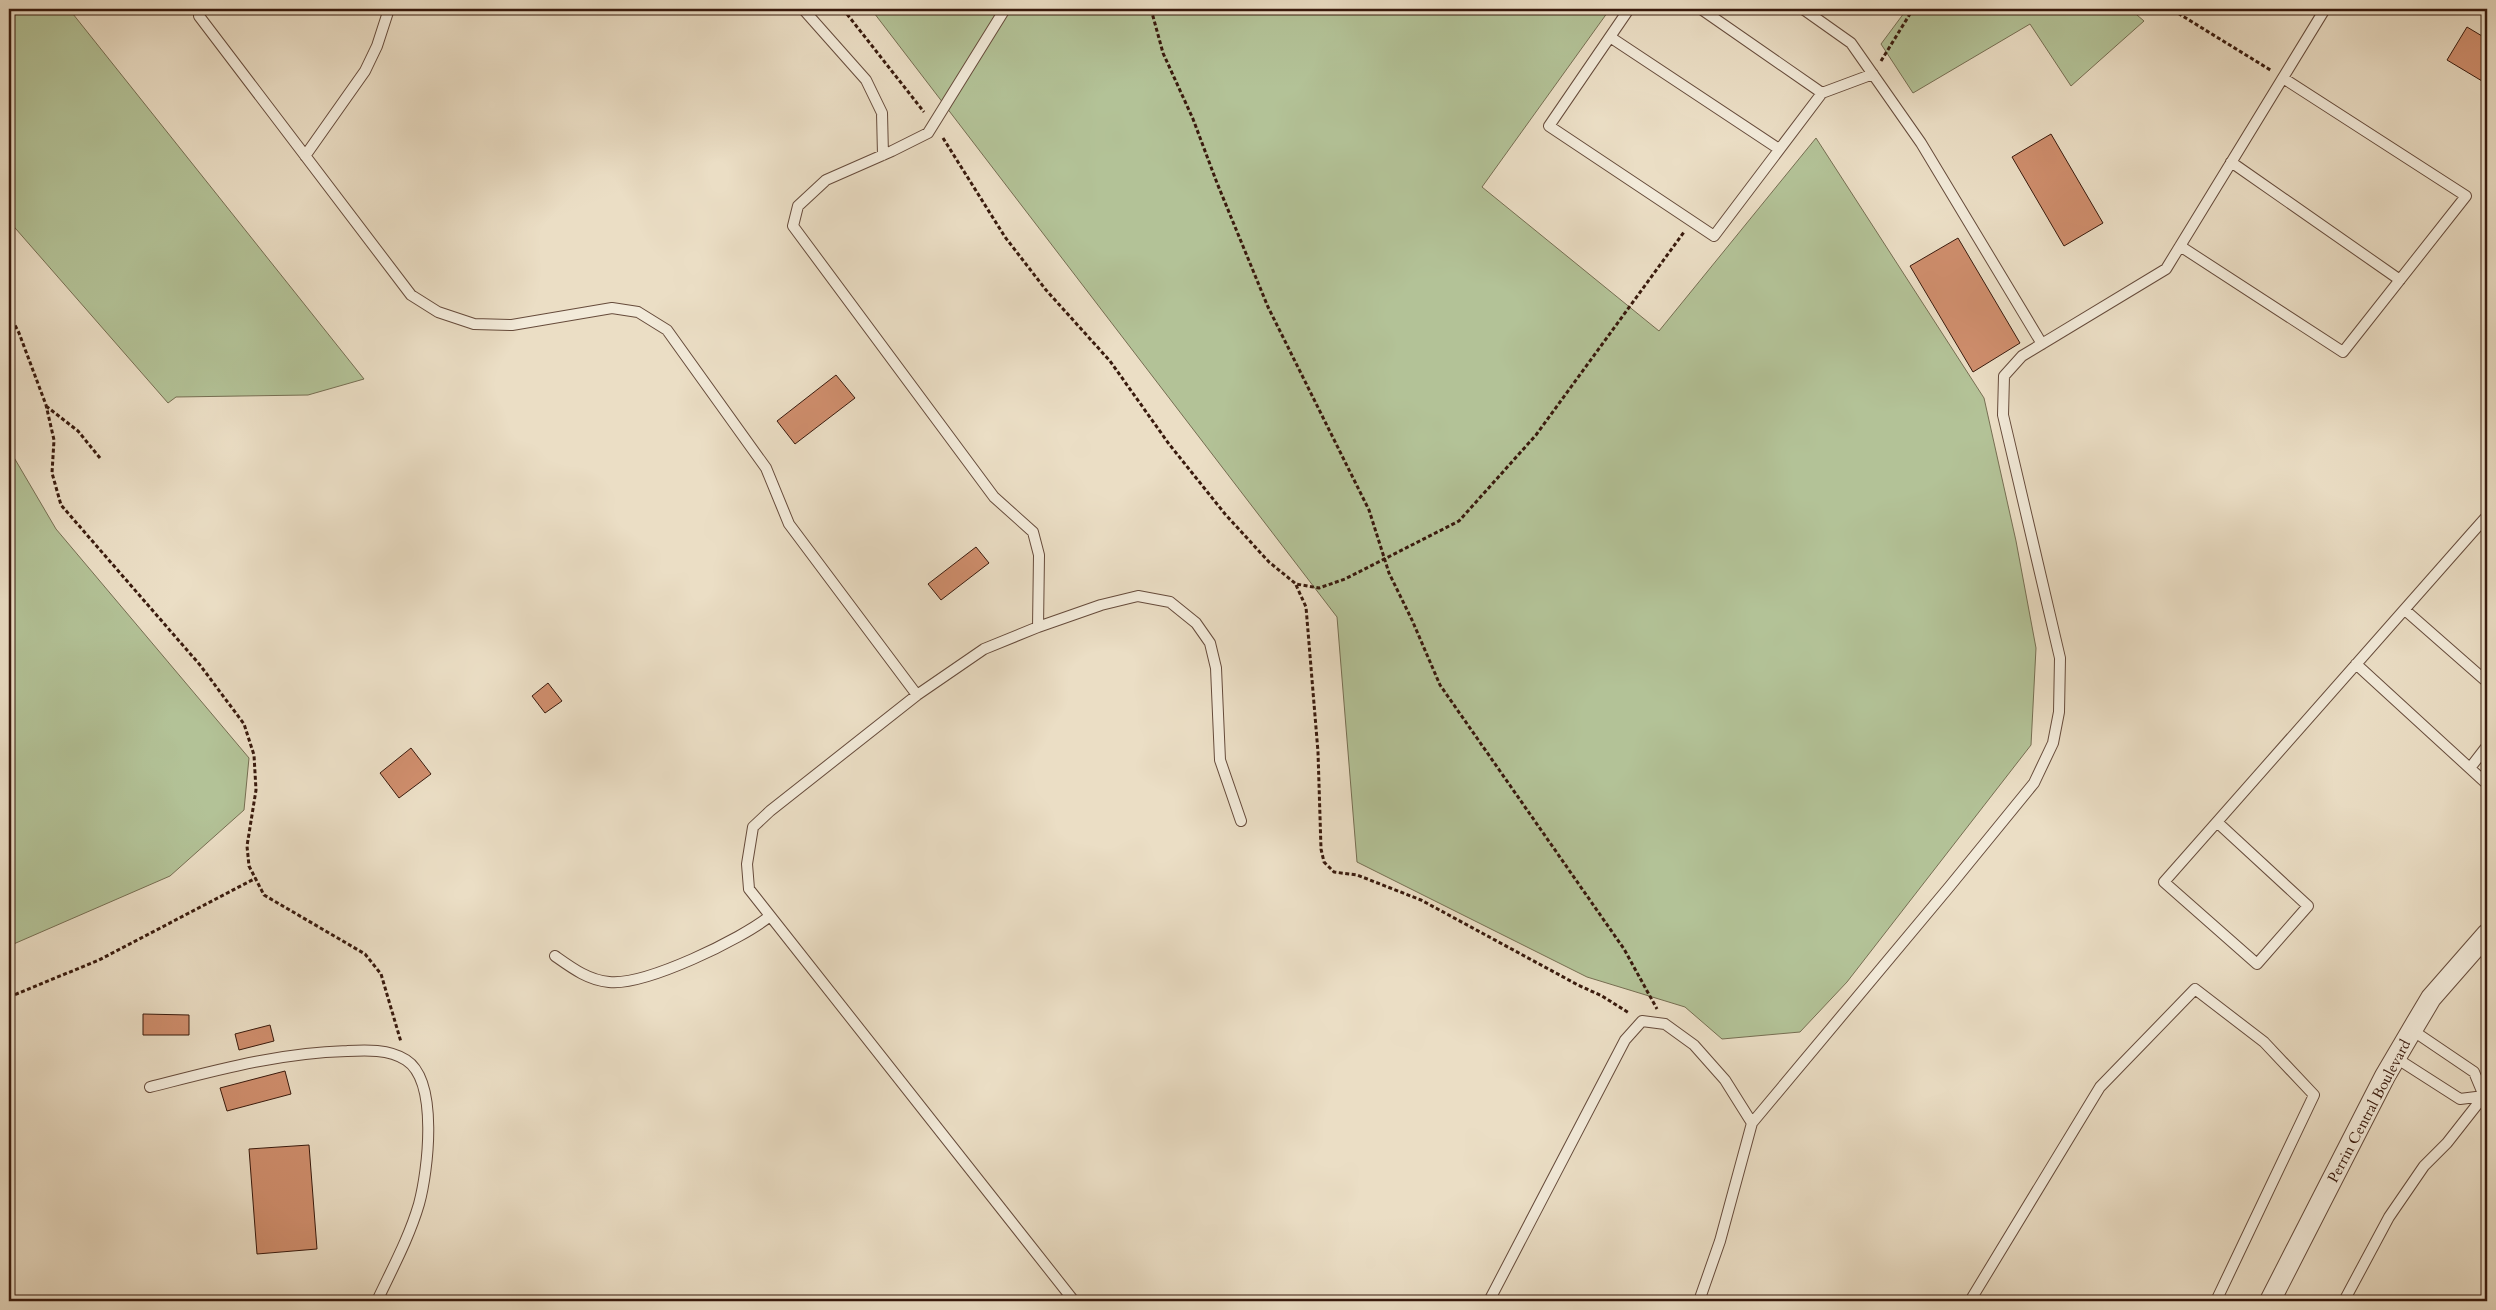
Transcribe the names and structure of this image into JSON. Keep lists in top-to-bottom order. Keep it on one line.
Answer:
{"streets":{"street":["Perrin Central Boulevard"]}}
